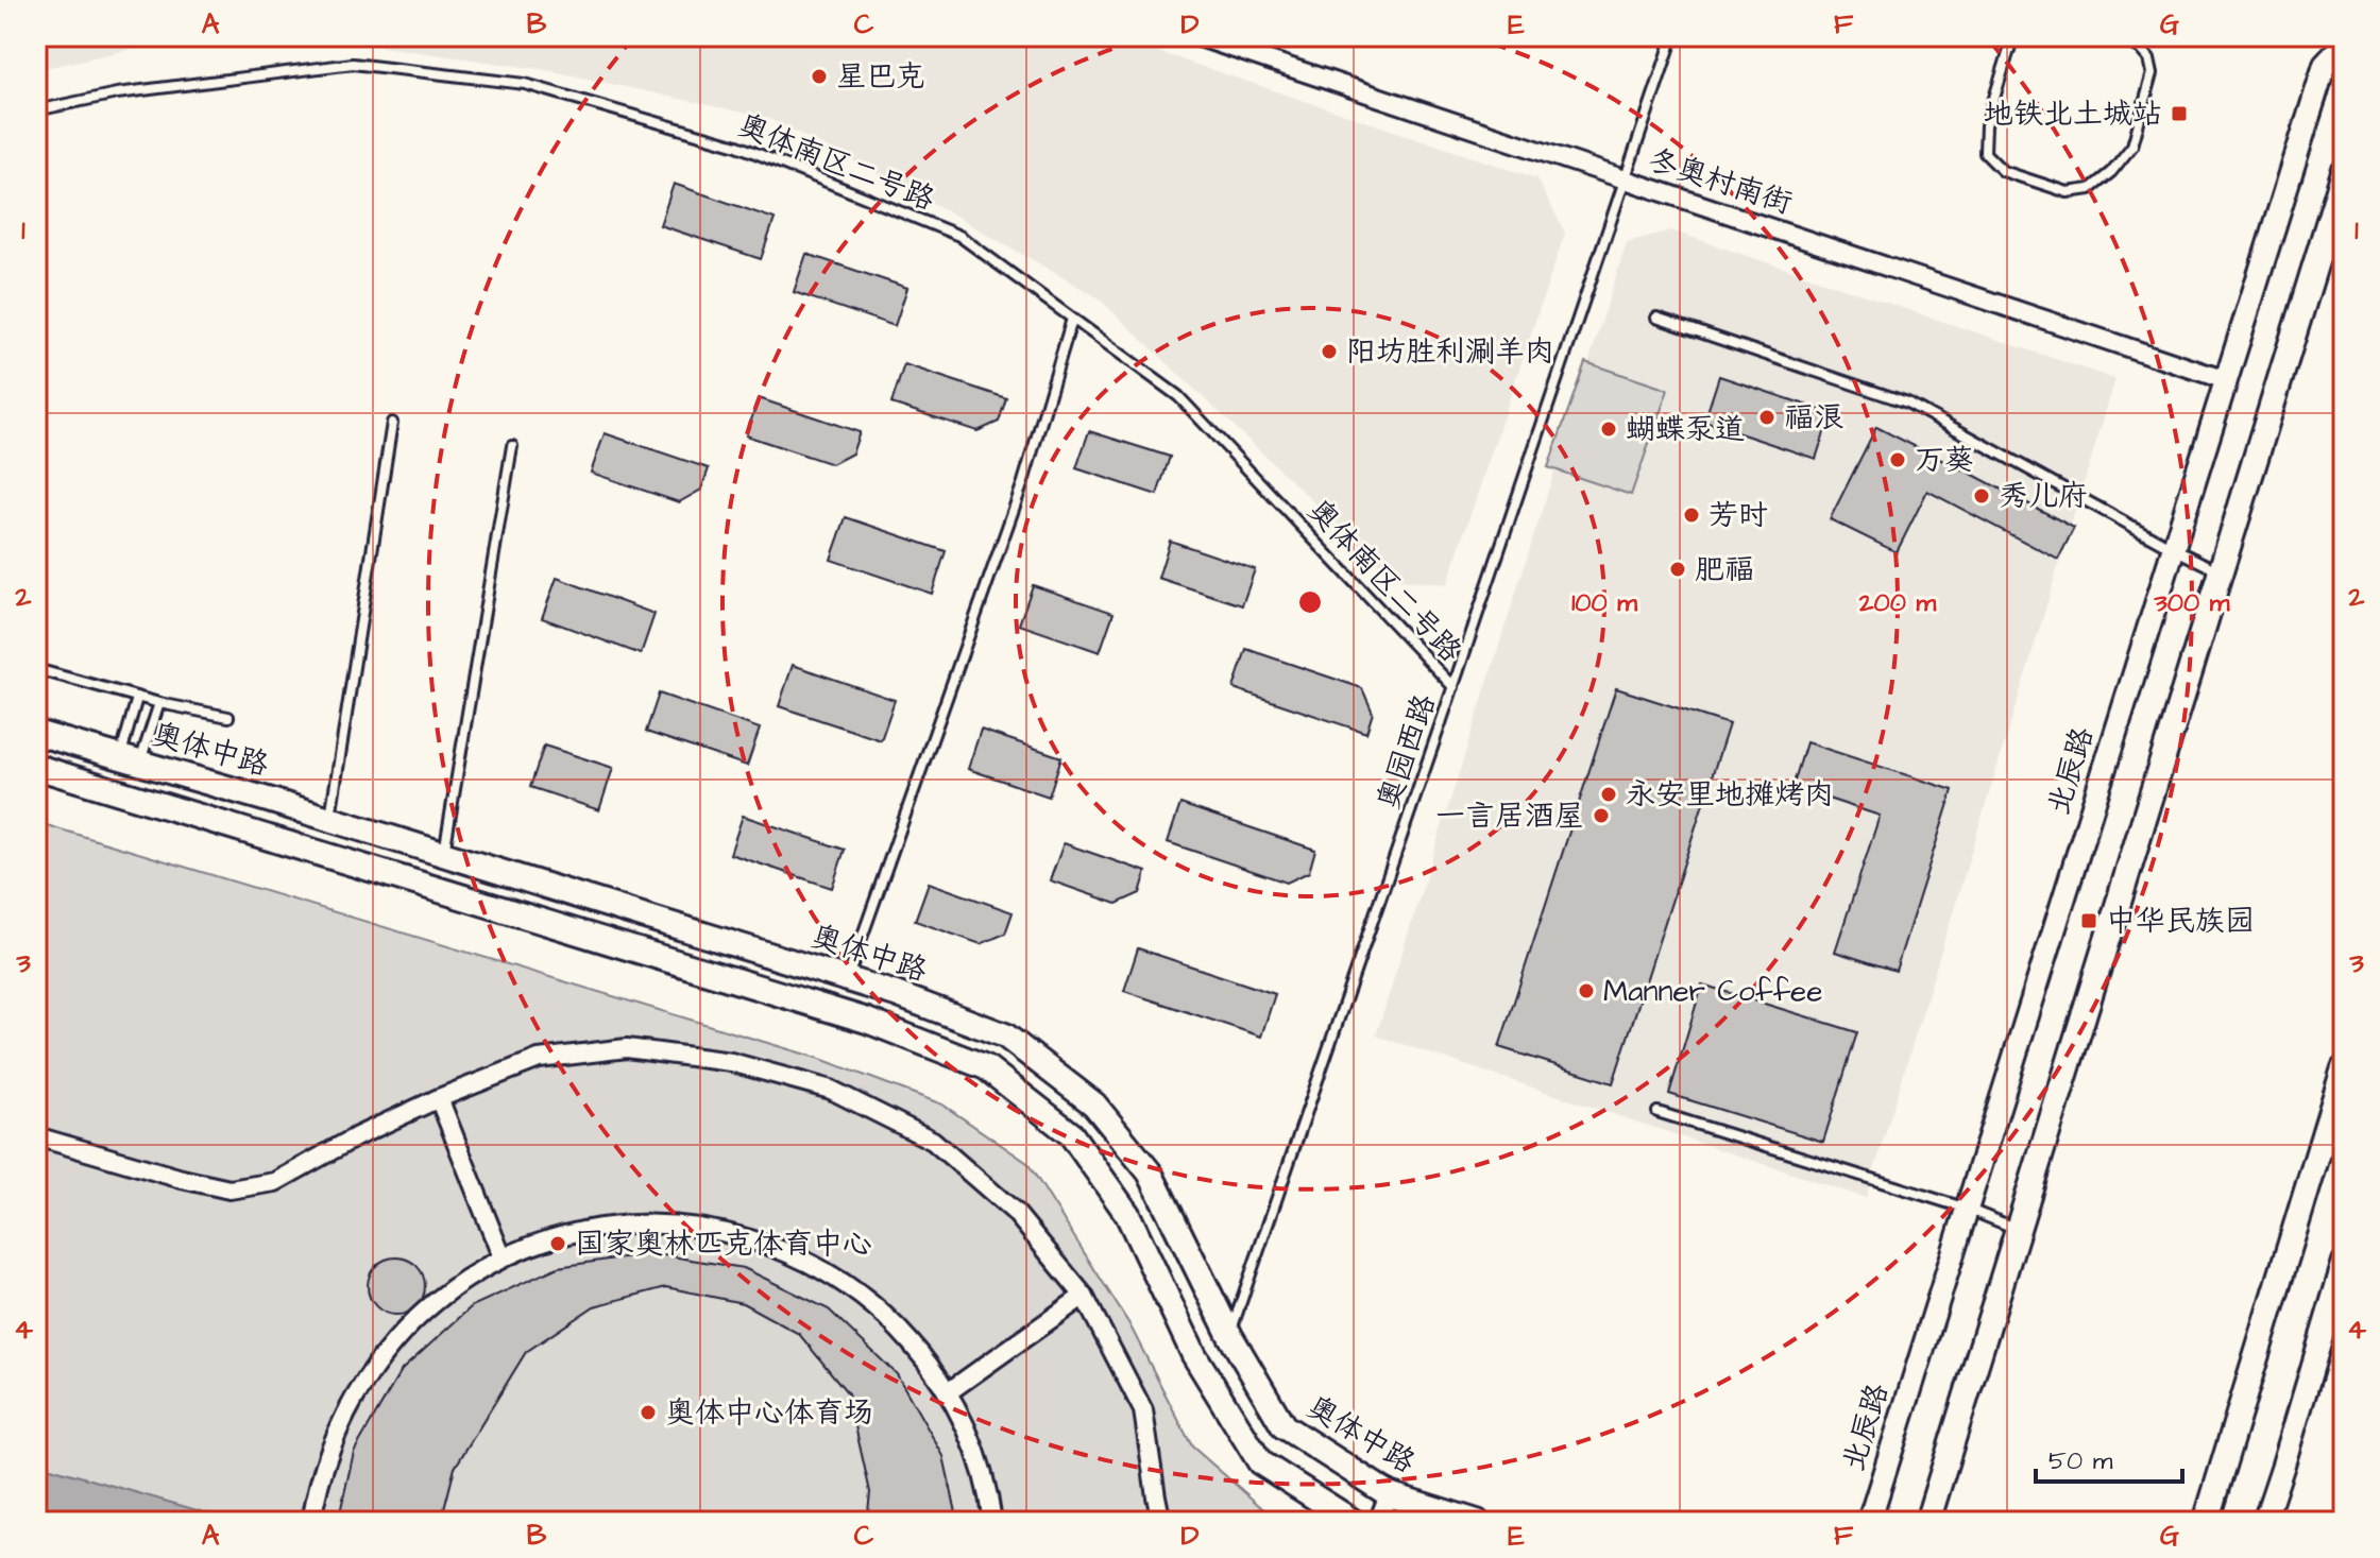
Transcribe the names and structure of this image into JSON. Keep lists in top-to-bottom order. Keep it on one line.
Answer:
{"streets":{"main road":["奥体中路"],"street":["冬奥村南街","北辰路"],"lane":["奥体南区二号路","奥园西路"]},"crossings":[["奥体南区二号路","奥园西路"],["冬奥村南街","奥园西路"],["冬奥村南街","北辰路"],["奥体中路","奥园西路"]],"places":{"other":["星巴克","阳坊胜利涮羊肉","福浪","蝴蝶泵道","万葵","秀儿府","芳时","肥福","永安里地摊烤肉","一言居酒屋","Manner Coffee","国家奥林匹克体育中心","奥体中心体育场"],"transit":["地铁北土城站","中华民族园"]},"scale_bar":"50 m","grid":{"columns":["A","B","C","D","E","F","G"],"rows":["1","2","3","4"]},"rings":["100 m","200 m","300 m"]}
